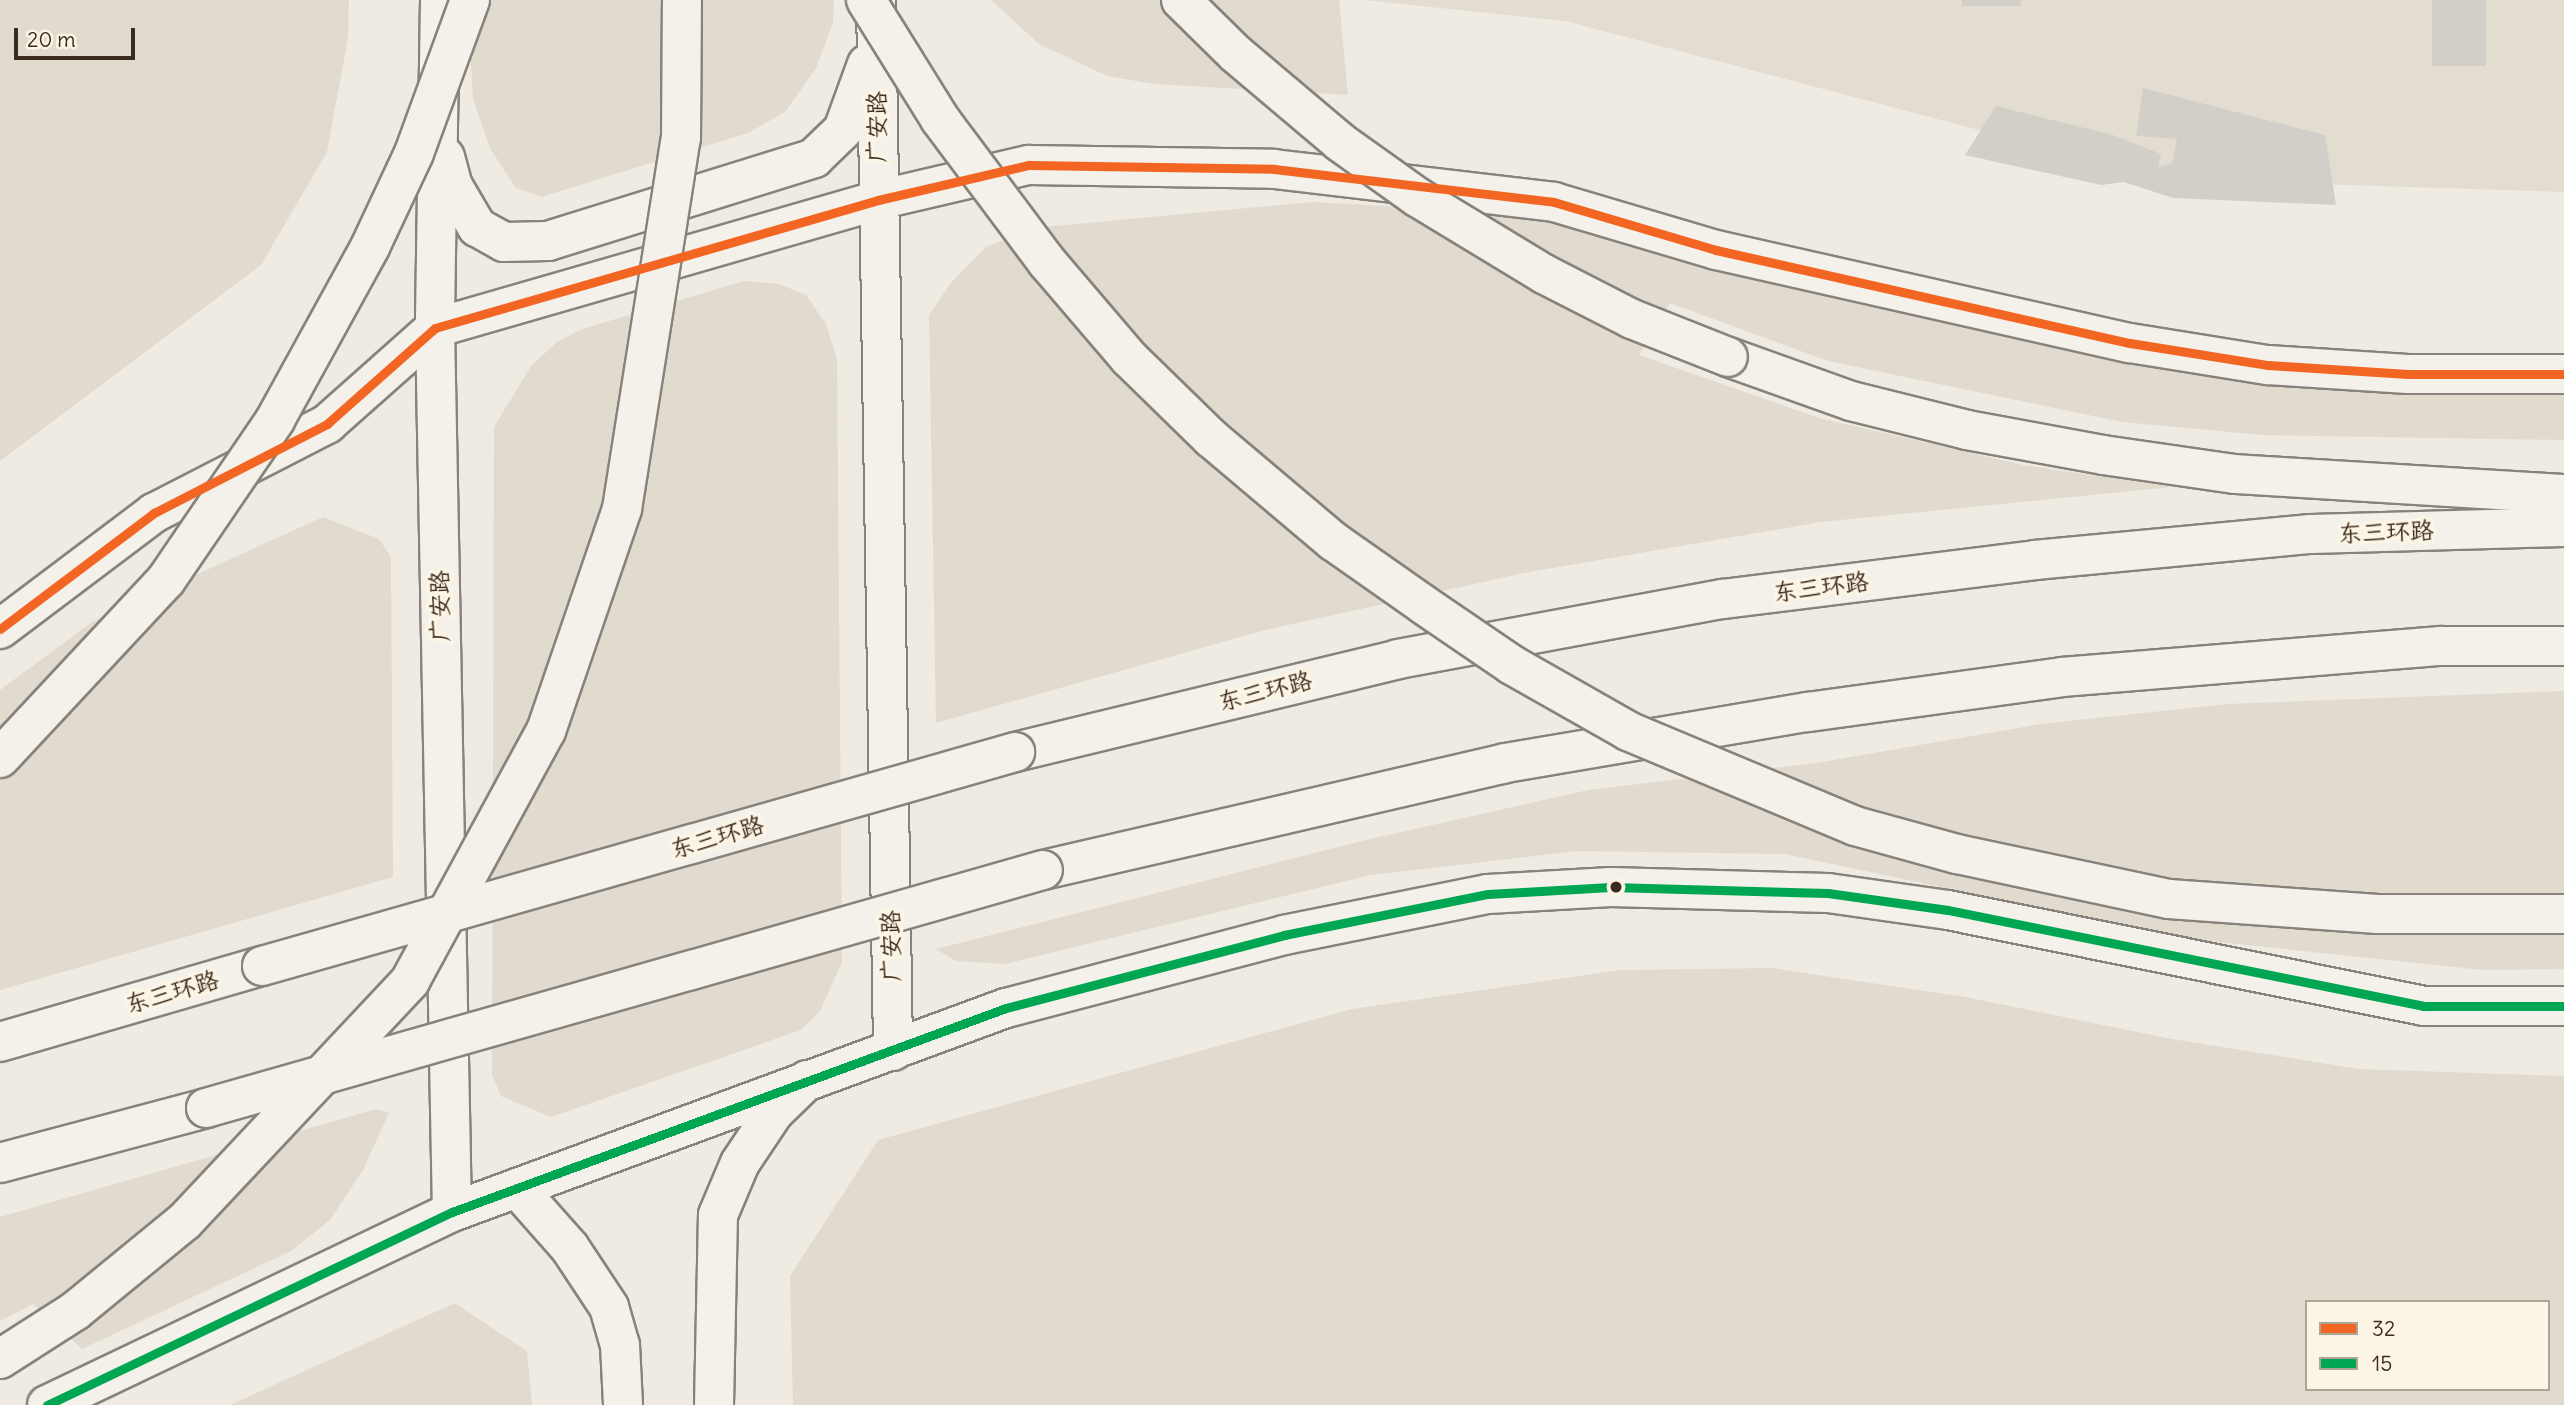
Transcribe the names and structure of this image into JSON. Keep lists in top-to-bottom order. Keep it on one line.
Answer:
{"streets":{"main road":["广安路","东三环路"]},"lines":["transit line 32","transit line 15"],"legend":["32","15"],"scale_bar":"20 m"}
